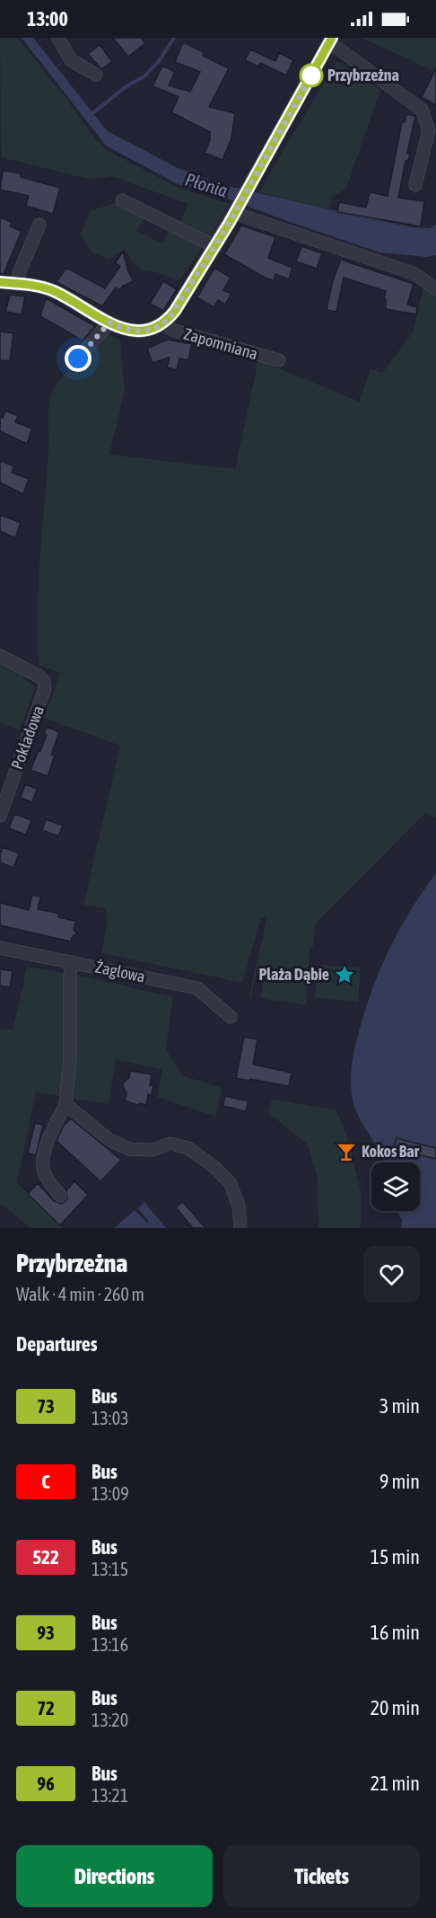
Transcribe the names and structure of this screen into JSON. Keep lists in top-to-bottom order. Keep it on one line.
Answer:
{"streets":{"street":["Zapomniana","Pokładowa","Żaglowa"]},"water":["Płonia"],"places":{"other":["Przybrzeżna"],"place":["Plaża Dąbie"],"bar":["Kokos Bar"]},"lines":["bus line 73"],"page":{"status":"13:00","heading":[["Przybrzeżna","Walk · 4 min · 260 m"],"Departures"],"list":[{"mark":"73","name":"Bus","note":"13:03","value":"3 min"},{"mark":"C","name":"Bus","note":"13:09","value":"9 min"},{"mark":"522","name":"Bus","note":"13:15","value":"15 min"},{"mark":"93","name":"Bus","note":"13:16","value":"16 min"},{"mark":"72","name":"Bus","note":"13:20","value":"20 min"},{"mark":"96","name":"Bus","note":"13:21","value":"21 min"}],"buttons":["Directions","Tickets"]}}
